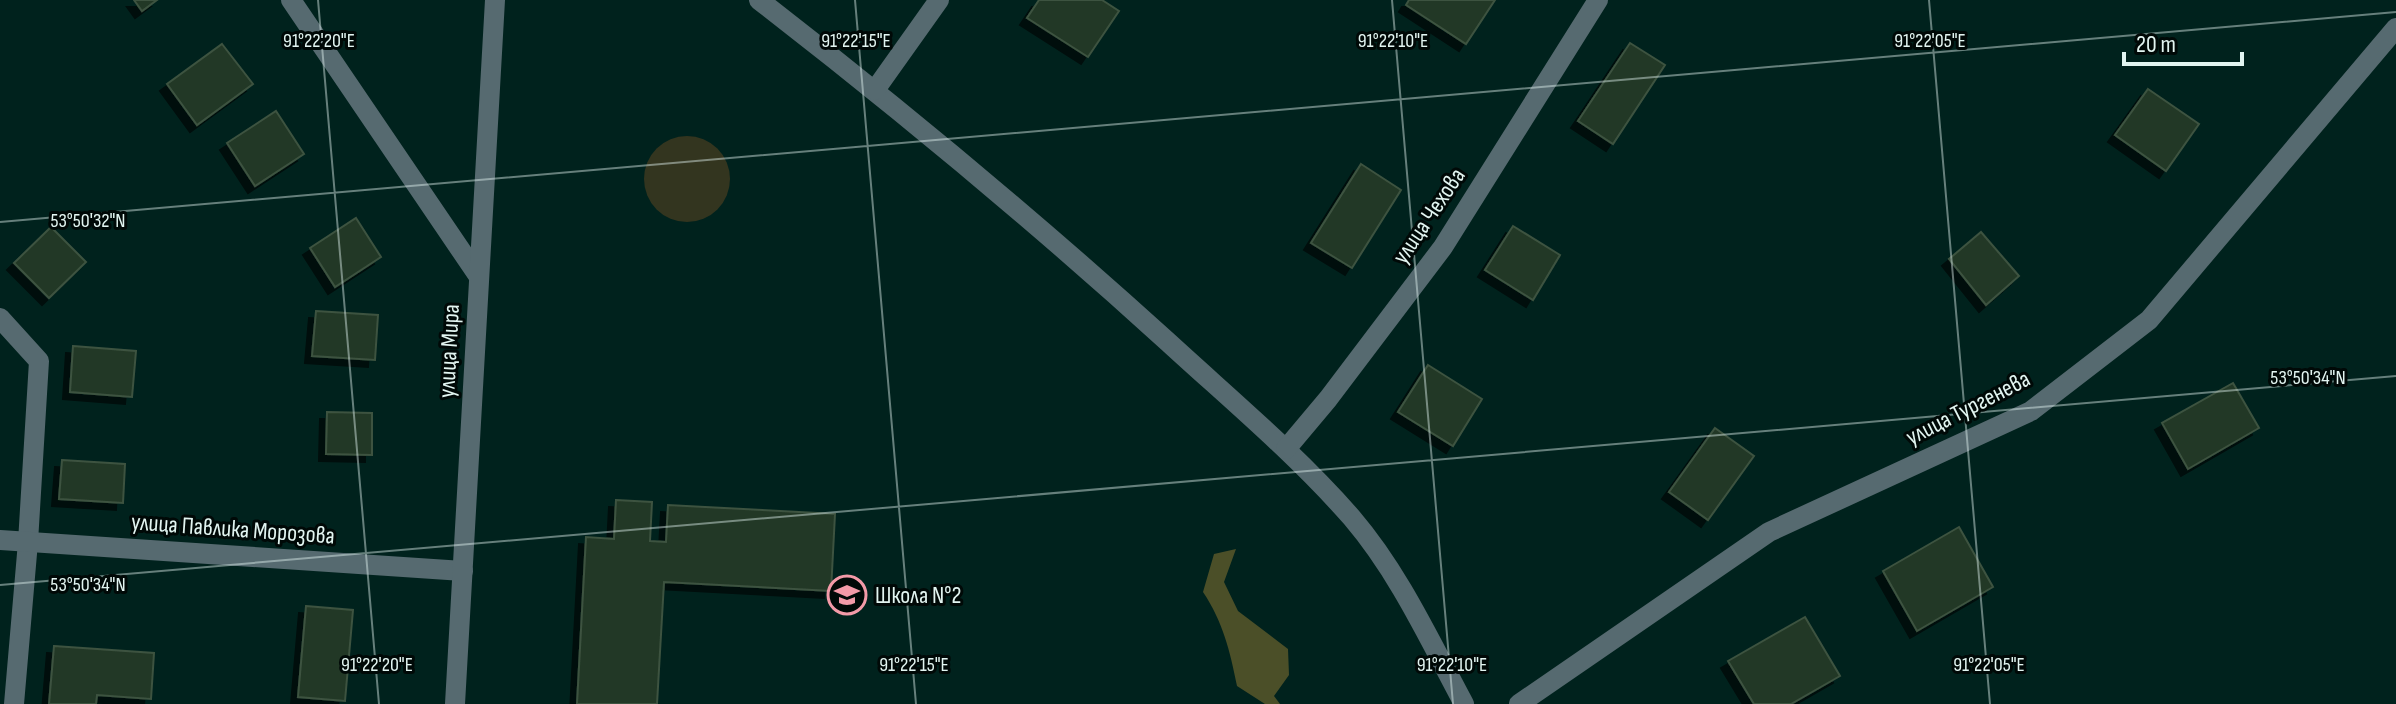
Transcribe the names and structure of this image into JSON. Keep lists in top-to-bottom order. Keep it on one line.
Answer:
{"streets":{"street":["улица Чехова","улица Мира","улица Тургенева","улица Павлика Морозова"]},"crossings":[["улица Мира","улица Павлика Морозова"]],"places":{"school or university":["Школа N°2"]},"scale_bar":"20 m","coordinates":["91°22'20\"E","91°22'15\"E","91°22'10\"E","91°22'05\"E","53°50'32\"N","53°50'34\"N"]}
